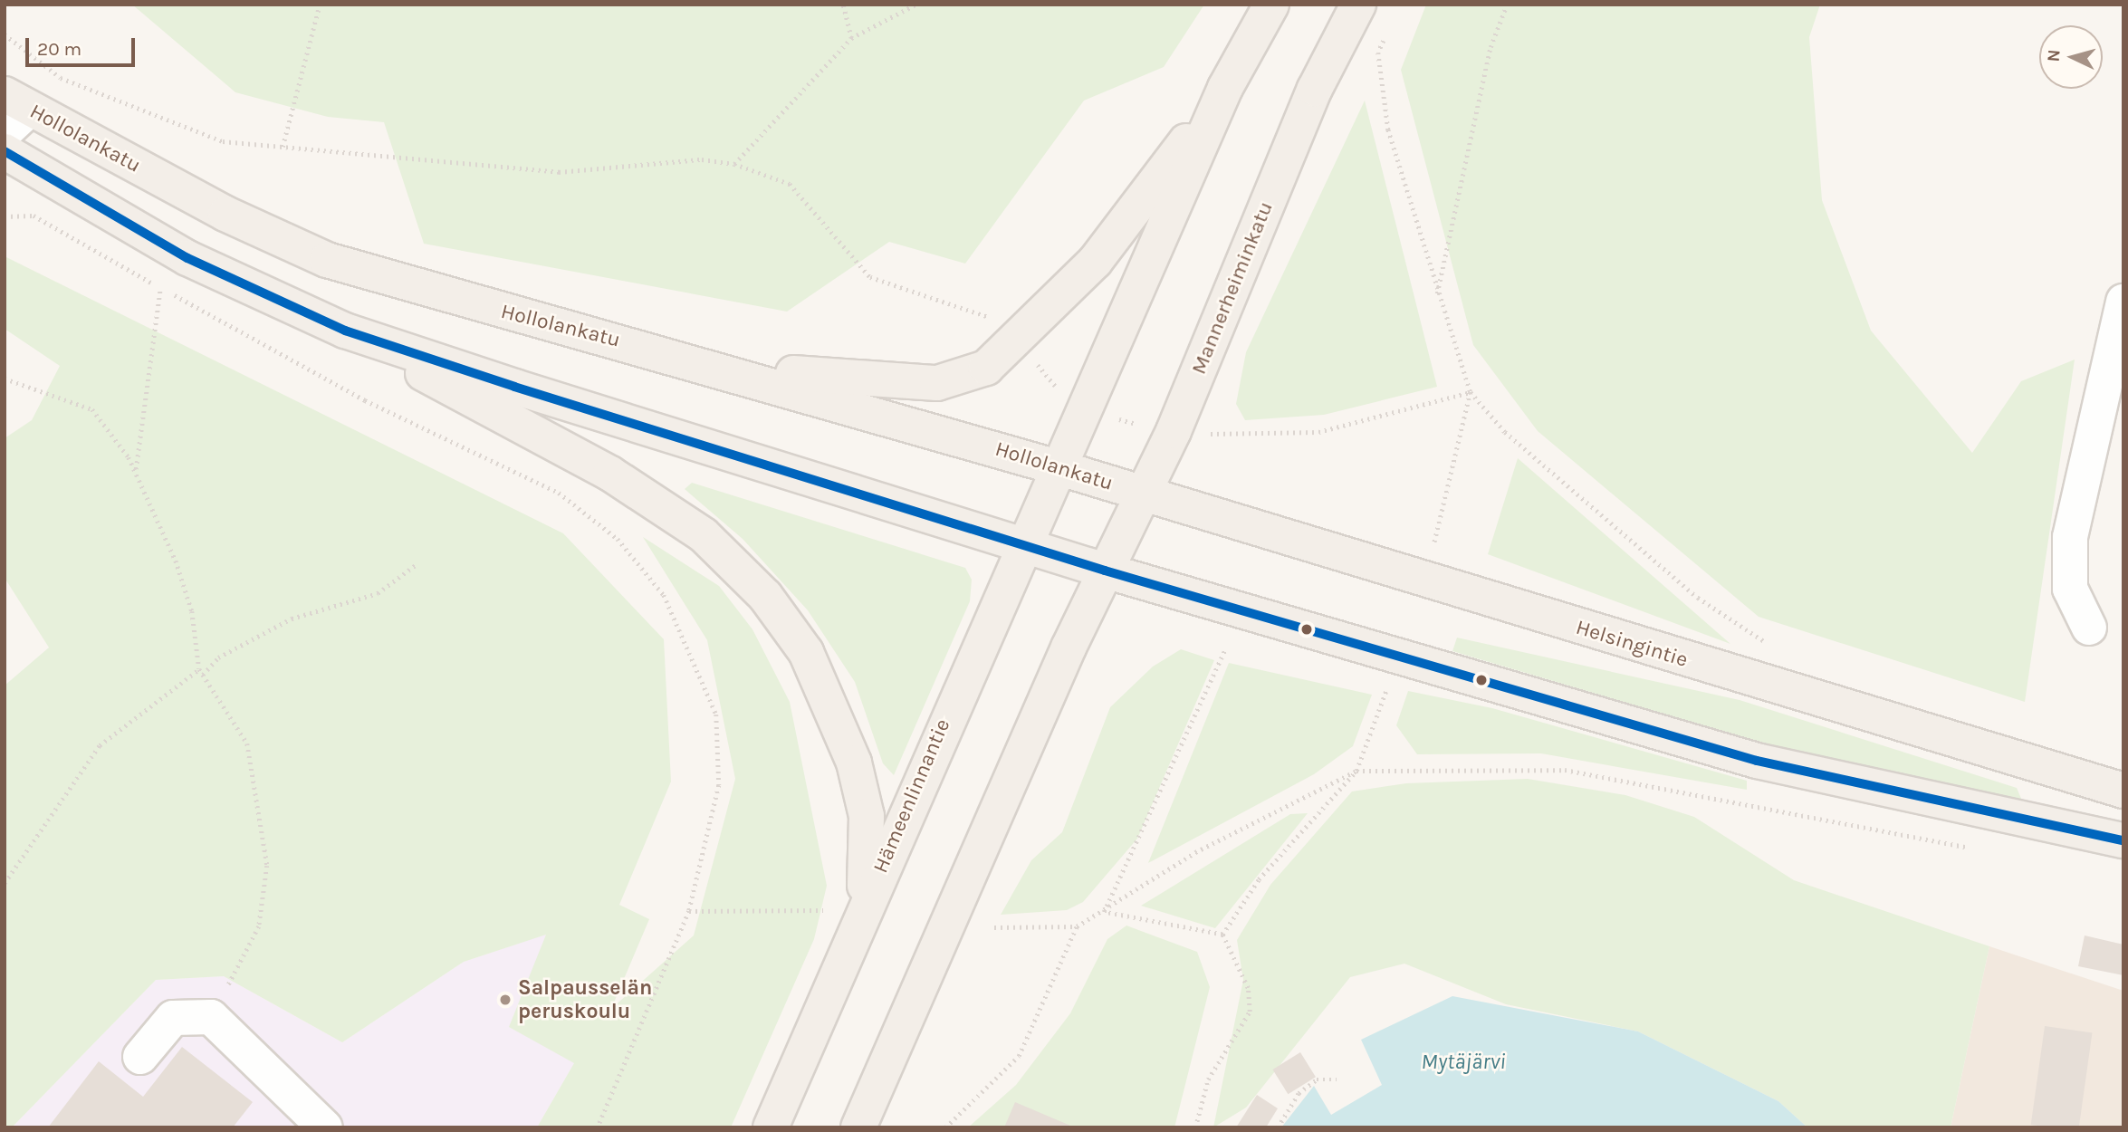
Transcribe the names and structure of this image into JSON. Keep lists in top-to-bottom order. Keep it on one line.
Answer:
{"streets":{"main road":["Hollolankatu","Mannerheiminkatu","Helsingintie","Hämeenlinnantie"]},"crossings":[["Hollolankatu","Mannerheiminkatu"],["Hollolankatu","Helsingintie"],["Hollolankatu","Hämeenlinnantie"],["Mannerheiminkatu","Helsingintie"]],"water":["Mytäjärvi"],"places":["Salpausselän peruskoulu"],"scale_bar":"20 m","north":"left"}
